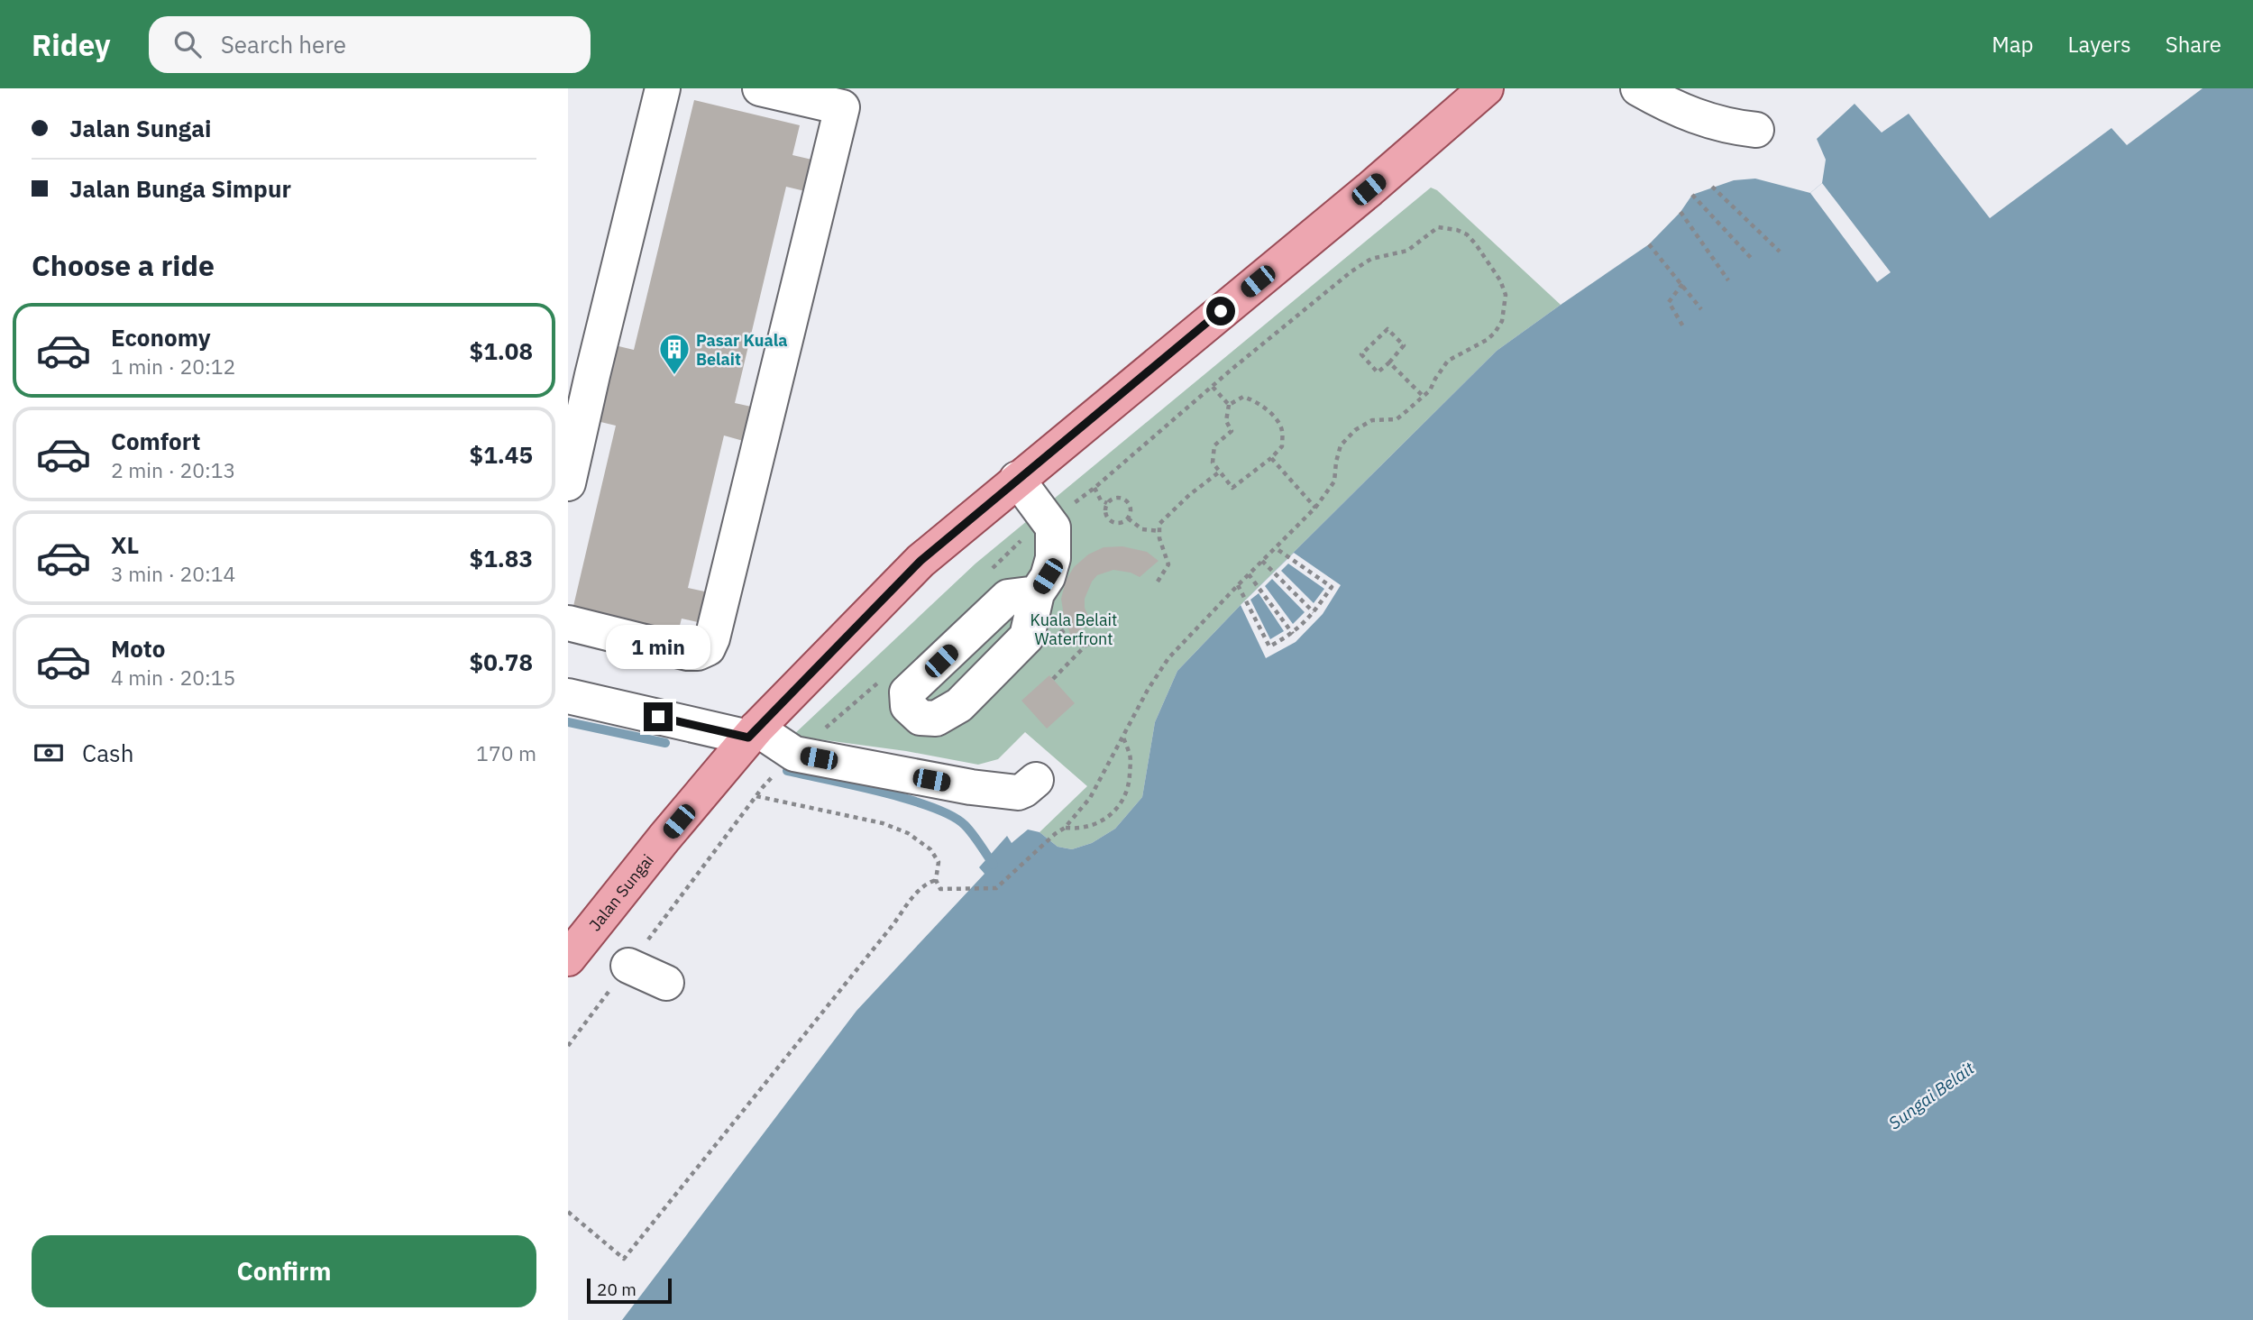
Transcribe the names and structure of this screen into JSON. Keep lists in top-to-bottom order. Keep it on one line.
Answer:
{"streets":{"main road":["Jalan Sungai"]},"water":["Sungai Belait"],"parks":["Kuala Belait Waterfront"],"places":{"building":["Pasar Kuala Belait"]},"scale_bar":"20 m","page":{"header":"Ridey","search":"Search here","nav":["Map","Layers","Share"],"banner":["Jalan Sungai","Jalan Bunga Simpur"],"heading":"Choose a ride","list":[{"name":"Economy","note":"1 min · 20:12","value":"$1.08"},{"name":"Comfort","note":"2 min · 20:13","value":"$1.45"},{"name":"XL","note":"3 min · 20:14","value":"$1.83"},{"name":"Moto","note":"4 min · 20:15","value":"$0.78"}],"bubble":"1 min","pay":["Cash","170 m"],"buttons":"Confirm","scale":"20 m"}}
